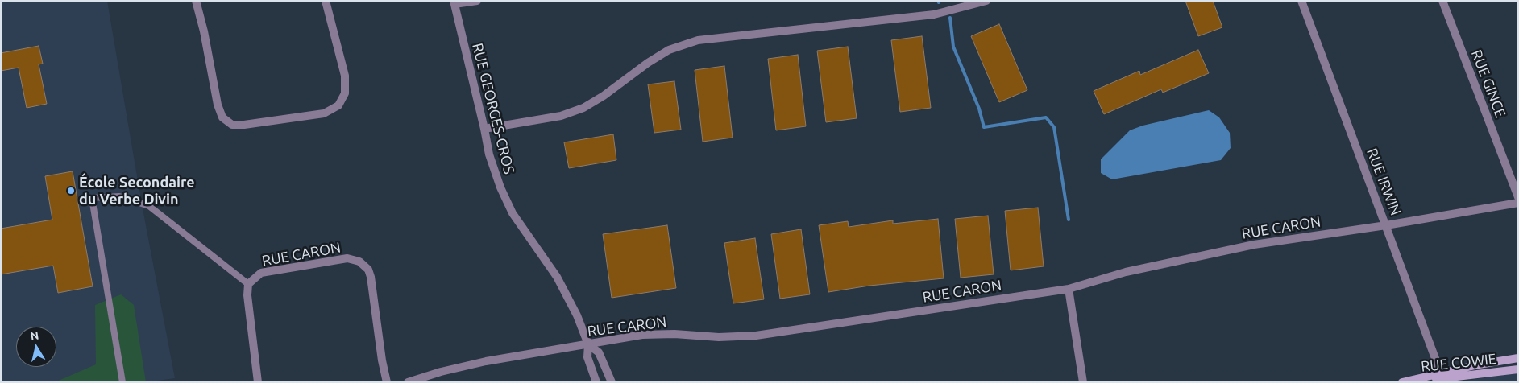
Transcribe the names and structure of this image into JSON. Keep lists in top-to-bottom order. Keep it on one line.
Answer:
{"streets":{"main road":["RUE COWIE"],"street":["RUE GINCE","RUE GEORGES-CROS","RUE IRWIN","RUE CARON"]},"crossings":[["RUE GEORGES-CROS","RUE CARON"],["RUE IRWIN","RUE CARON"],["RUE IRWIN","RUE COWIE"]],"places":["École Secondaire du Verbe Divin"],"north":"top"}
